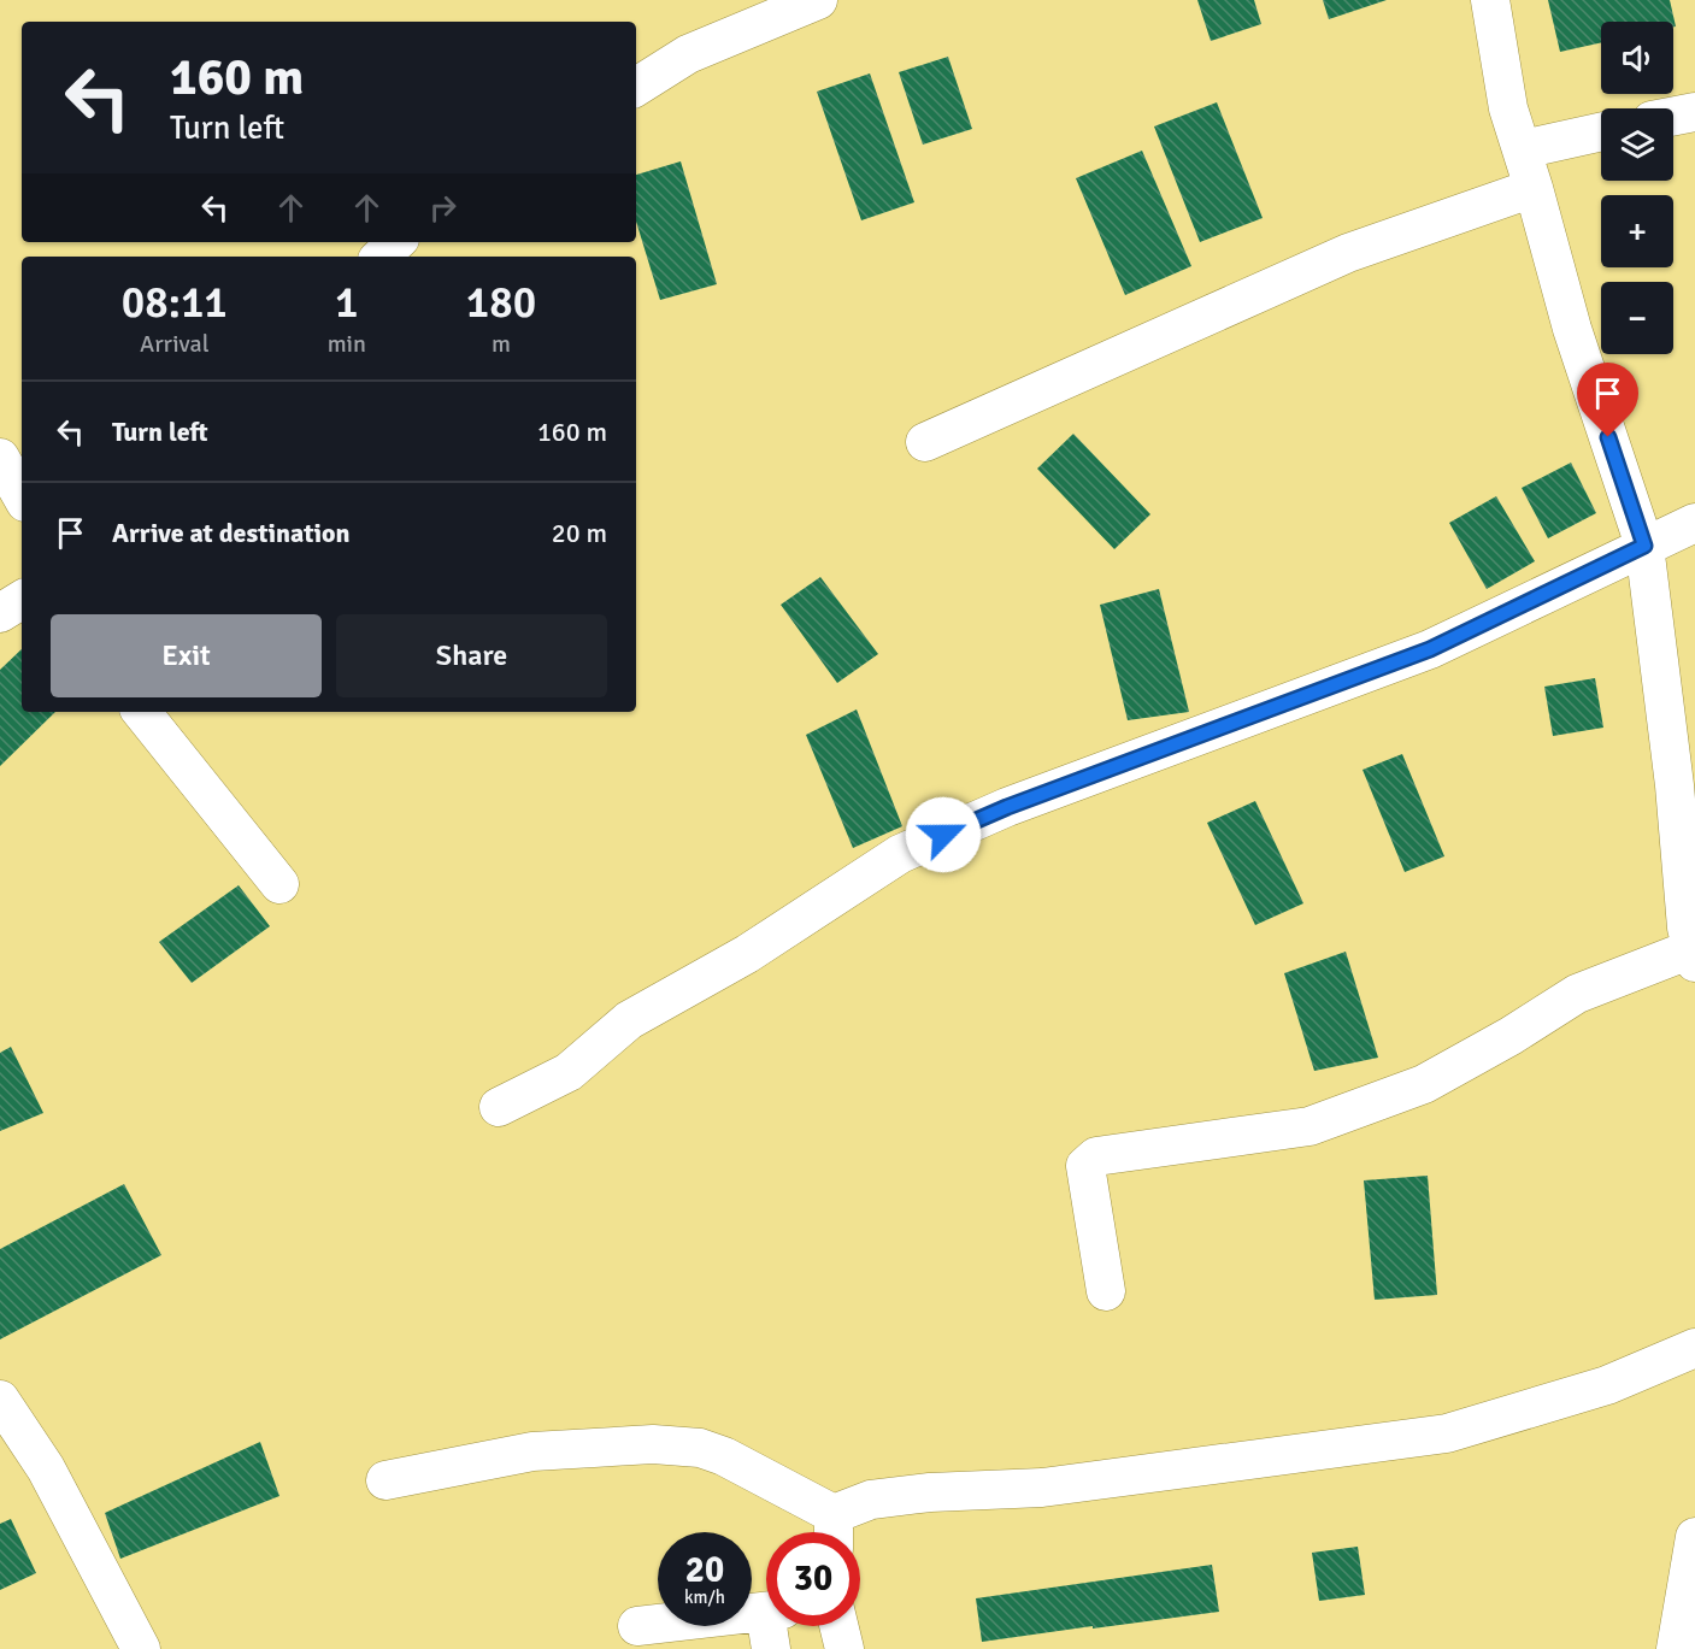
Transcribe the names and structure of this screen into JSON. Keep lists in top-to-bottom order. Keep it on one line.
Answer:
{"page":{"map_buttons":["+","−"],"turn":["160 m","Turn left"],"eta":["08:11","Arrival","1","min","180","m"],"list":[{"name":"Turn left","value":"160 m"},{"name":"Arrive at destination","value":"20 m"}],"buttons":["Exit","Share"],"speed":"20 km/h","limit":"30"}}
